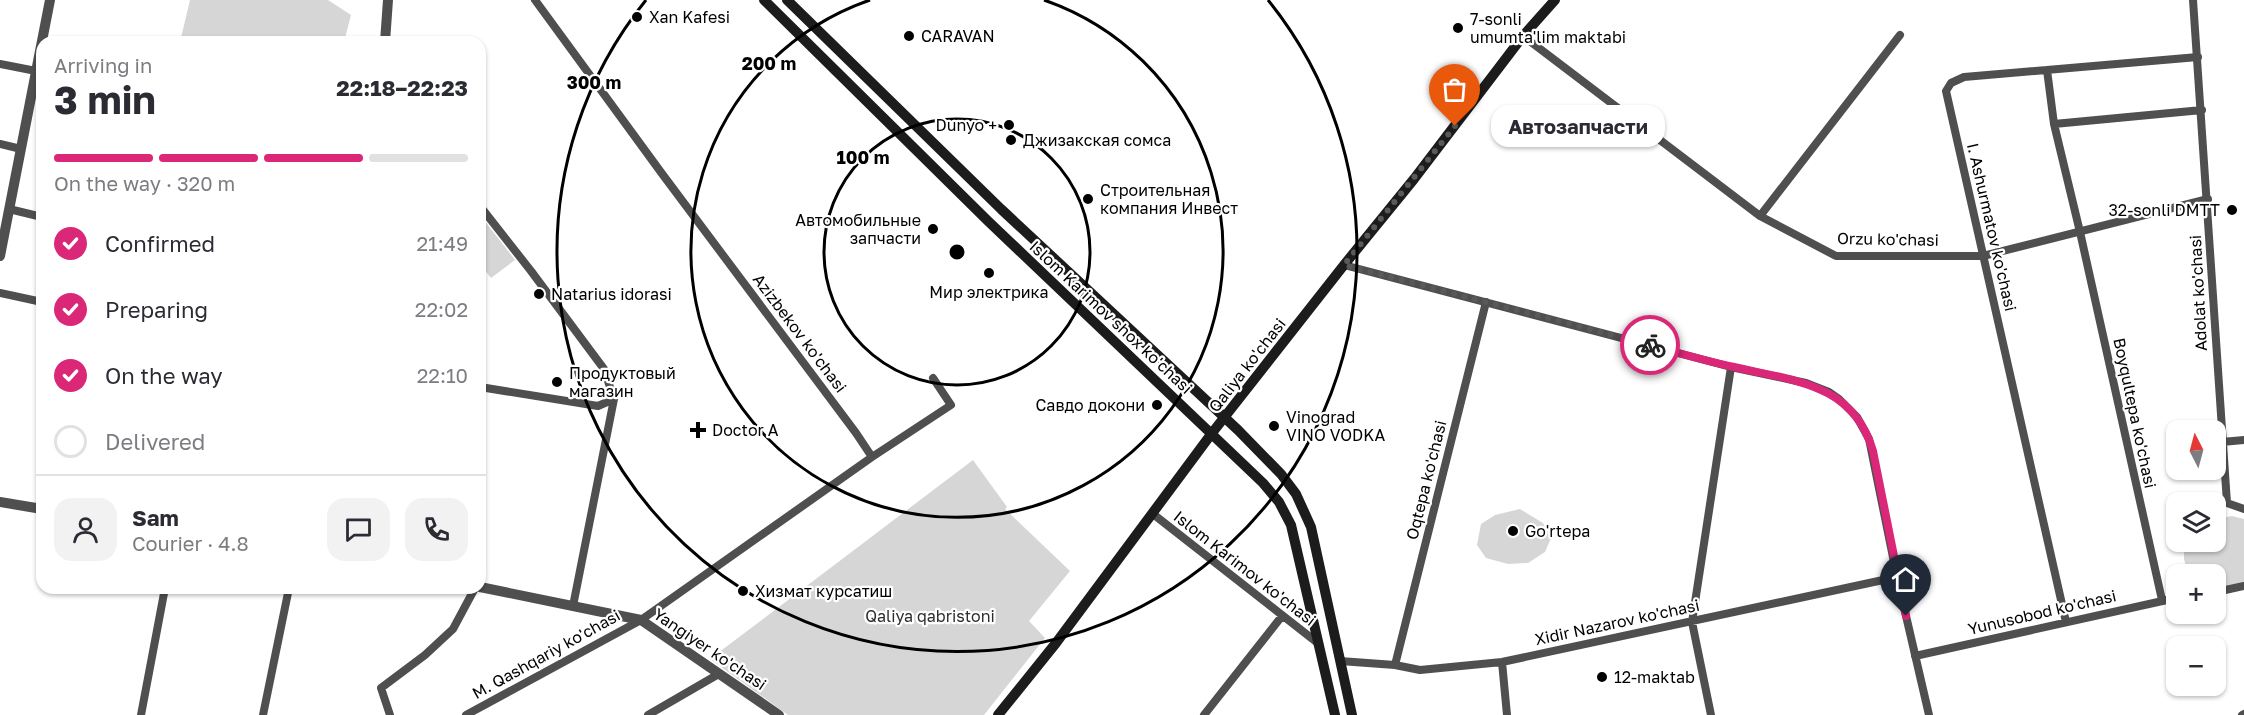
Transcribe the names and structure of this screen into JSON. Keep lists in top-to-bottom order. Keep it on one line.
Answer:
{"streets":{"main road":["Islom Karimov shox ko'chasi","Qaliya ko'chasi"],"street":["I. Ashurmatov ko'chasi","Orzu ko'chasi","Adolat ko'chasi","Azizbekov ko'chasi","Boyqultepa ko'chasi","Oqtepa ko'chasi","Islom Karimov ko'chasi","Yunusobod ko'chasi","Xidir Nazarov ko'chasi","Yangiyer ko'chasi","M. Qashqariy ko'chasi"]},"crossings":[["I. Ashurmatov ko'chasi","Orzu ko'chasi"],["I. Ashurmatov ko'chasi","Adolat ko'chasi"],["I. Ashurmatov ko'chasi","Boyqultepa ko'chasi"],["I. Ashurmatov ko'chasi","Yunusobod ko'chasi"],["Orzu ko'chasi","Adolat ko'chasi"],["Orzu ko'chasi","Qaliya ko'chasi"],["Orzu ko'chasi","Boyqultepa ko'chasi"],["Islom Karimov shox ko'chasi","Qaliya ko'chasi"],["Islom Karimov shox ko'chasi","Islom Karimov ko'chasi"],["Islom Karimov shox ko'chasi","Xidir Nazarov ko'chasi"],["Qaliya ko'chasi","Islom Karimov ko'chasi"],["Boyqultepa ko'chasi","Yunusobod ko'chasi"],["Oqtepa ko'chasi","Xidir Nazarov ko'chasi"],["Yangiyer ko'chasi","M. Qashqariy ko'chasi"]],"parks":["Qaliya qabristoni"],"places":{"other":["Xan Kafesi","7-sonli umumta'lim maktabi","CARAVAN","Dunyo +","Автозапчасти","Джизакская сомса","Строительная компания Инвест","32-sonli DMTT","Автомобильные запчасти","Мир электрика","Natarius idorasi","Продуктовый магазин","Савдо докони","Vinograd VINO VODKA","Go'rtepa","Хизмат курсатиш","12-maktab"],"health":["Doctor A"]},"north":"top","page":{"heading":["3 min","Arriving in","22:18–22:23"],"panel":["Sam","Courier · 4.8"],"bubble":"Автозапчасти","bar":"On the way · 320 m","list":[["Confirmed","21:49"],["Preparing","22:02"],["On the way","22:10"],"Delivered"],"map_buttons":["+","−"]},"rings":["200 m","300 m","100 m"]}
